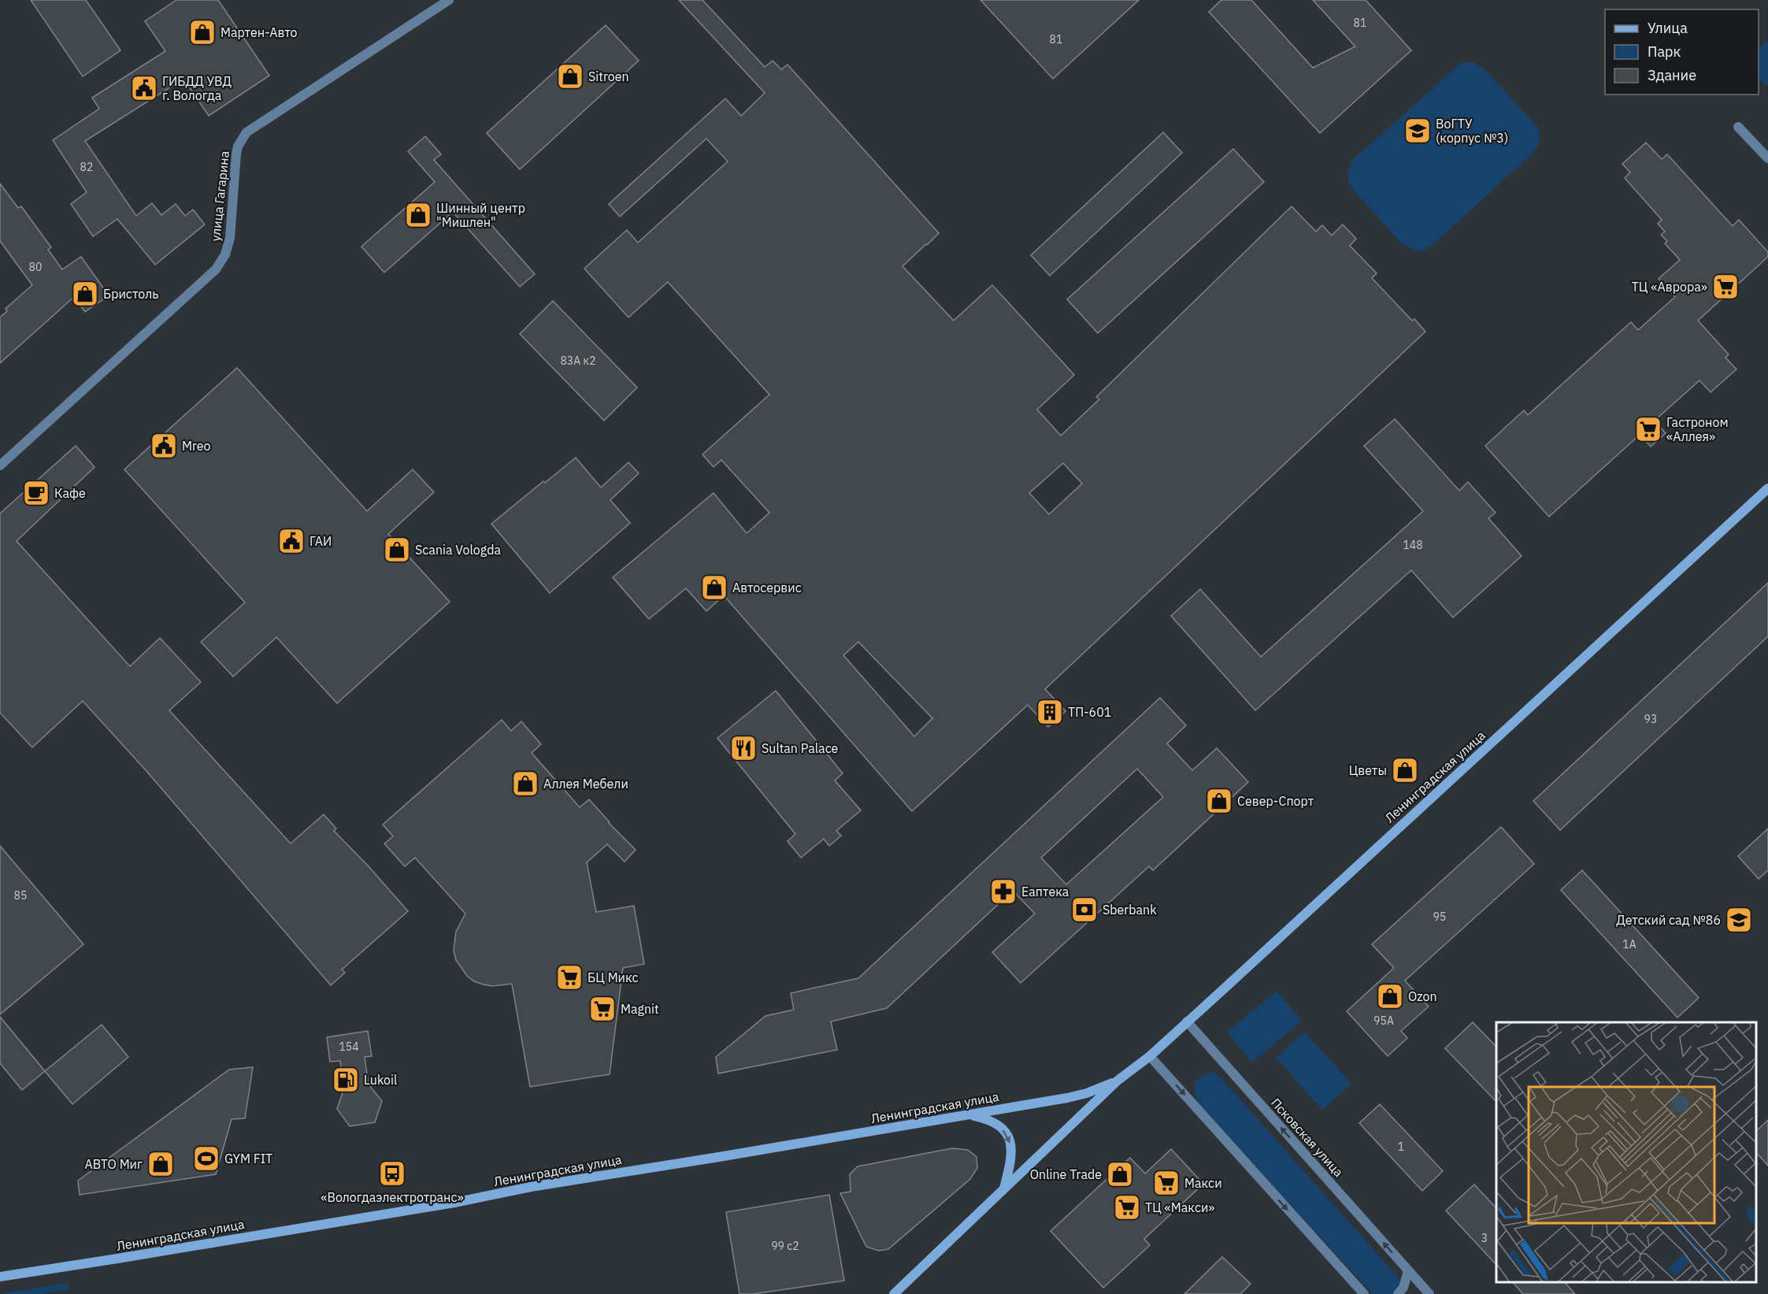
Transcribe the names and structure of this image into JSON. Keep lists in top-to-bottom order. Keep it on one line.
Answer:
{"streets":{"main road":["Ленинградская улица"],"street":["улица Гагарина","Псковская улица"]},"crossings":[["Ленинградская улица","Псковская улица"]],"places":{"shop":["Мартен-Авто","Sitroen","Шинный центр \"Мишлен\"","Бристоль","Scania Vologda","Автосервис","Цветы","Аллея Мебели","Север-Спорт","Ozon","АВТО Миг","Online Trade"],"public building":["ГИБДД УВД г. Вологда","Mreo","ГАИ"],"school or university":["ВоГТУ (корпус №3)","Детский сад №86"],"supermarket":["ТЦ «Аврора»","Гастроном «Аллея»","БЦ Микс","Magnit","Макси","ТЦ «Макси»"],"cafe":["Кафе"],"building":["ТП-601"],"restaurant":["Sultan Palace"],"pharmacy":["Еаптека"],"bank":["Sberbank"],"fuel station":["Lukoil"],"sports":["GYM FIT"],"bus stop":["«Вологдаэлектротранс»"]},"house_numbers":["81","81","82","80","83А к2","148","93","85","95","1А","95А","154","1","3","99 с2"],"legend":["Улица","Парк","Здание"]}
